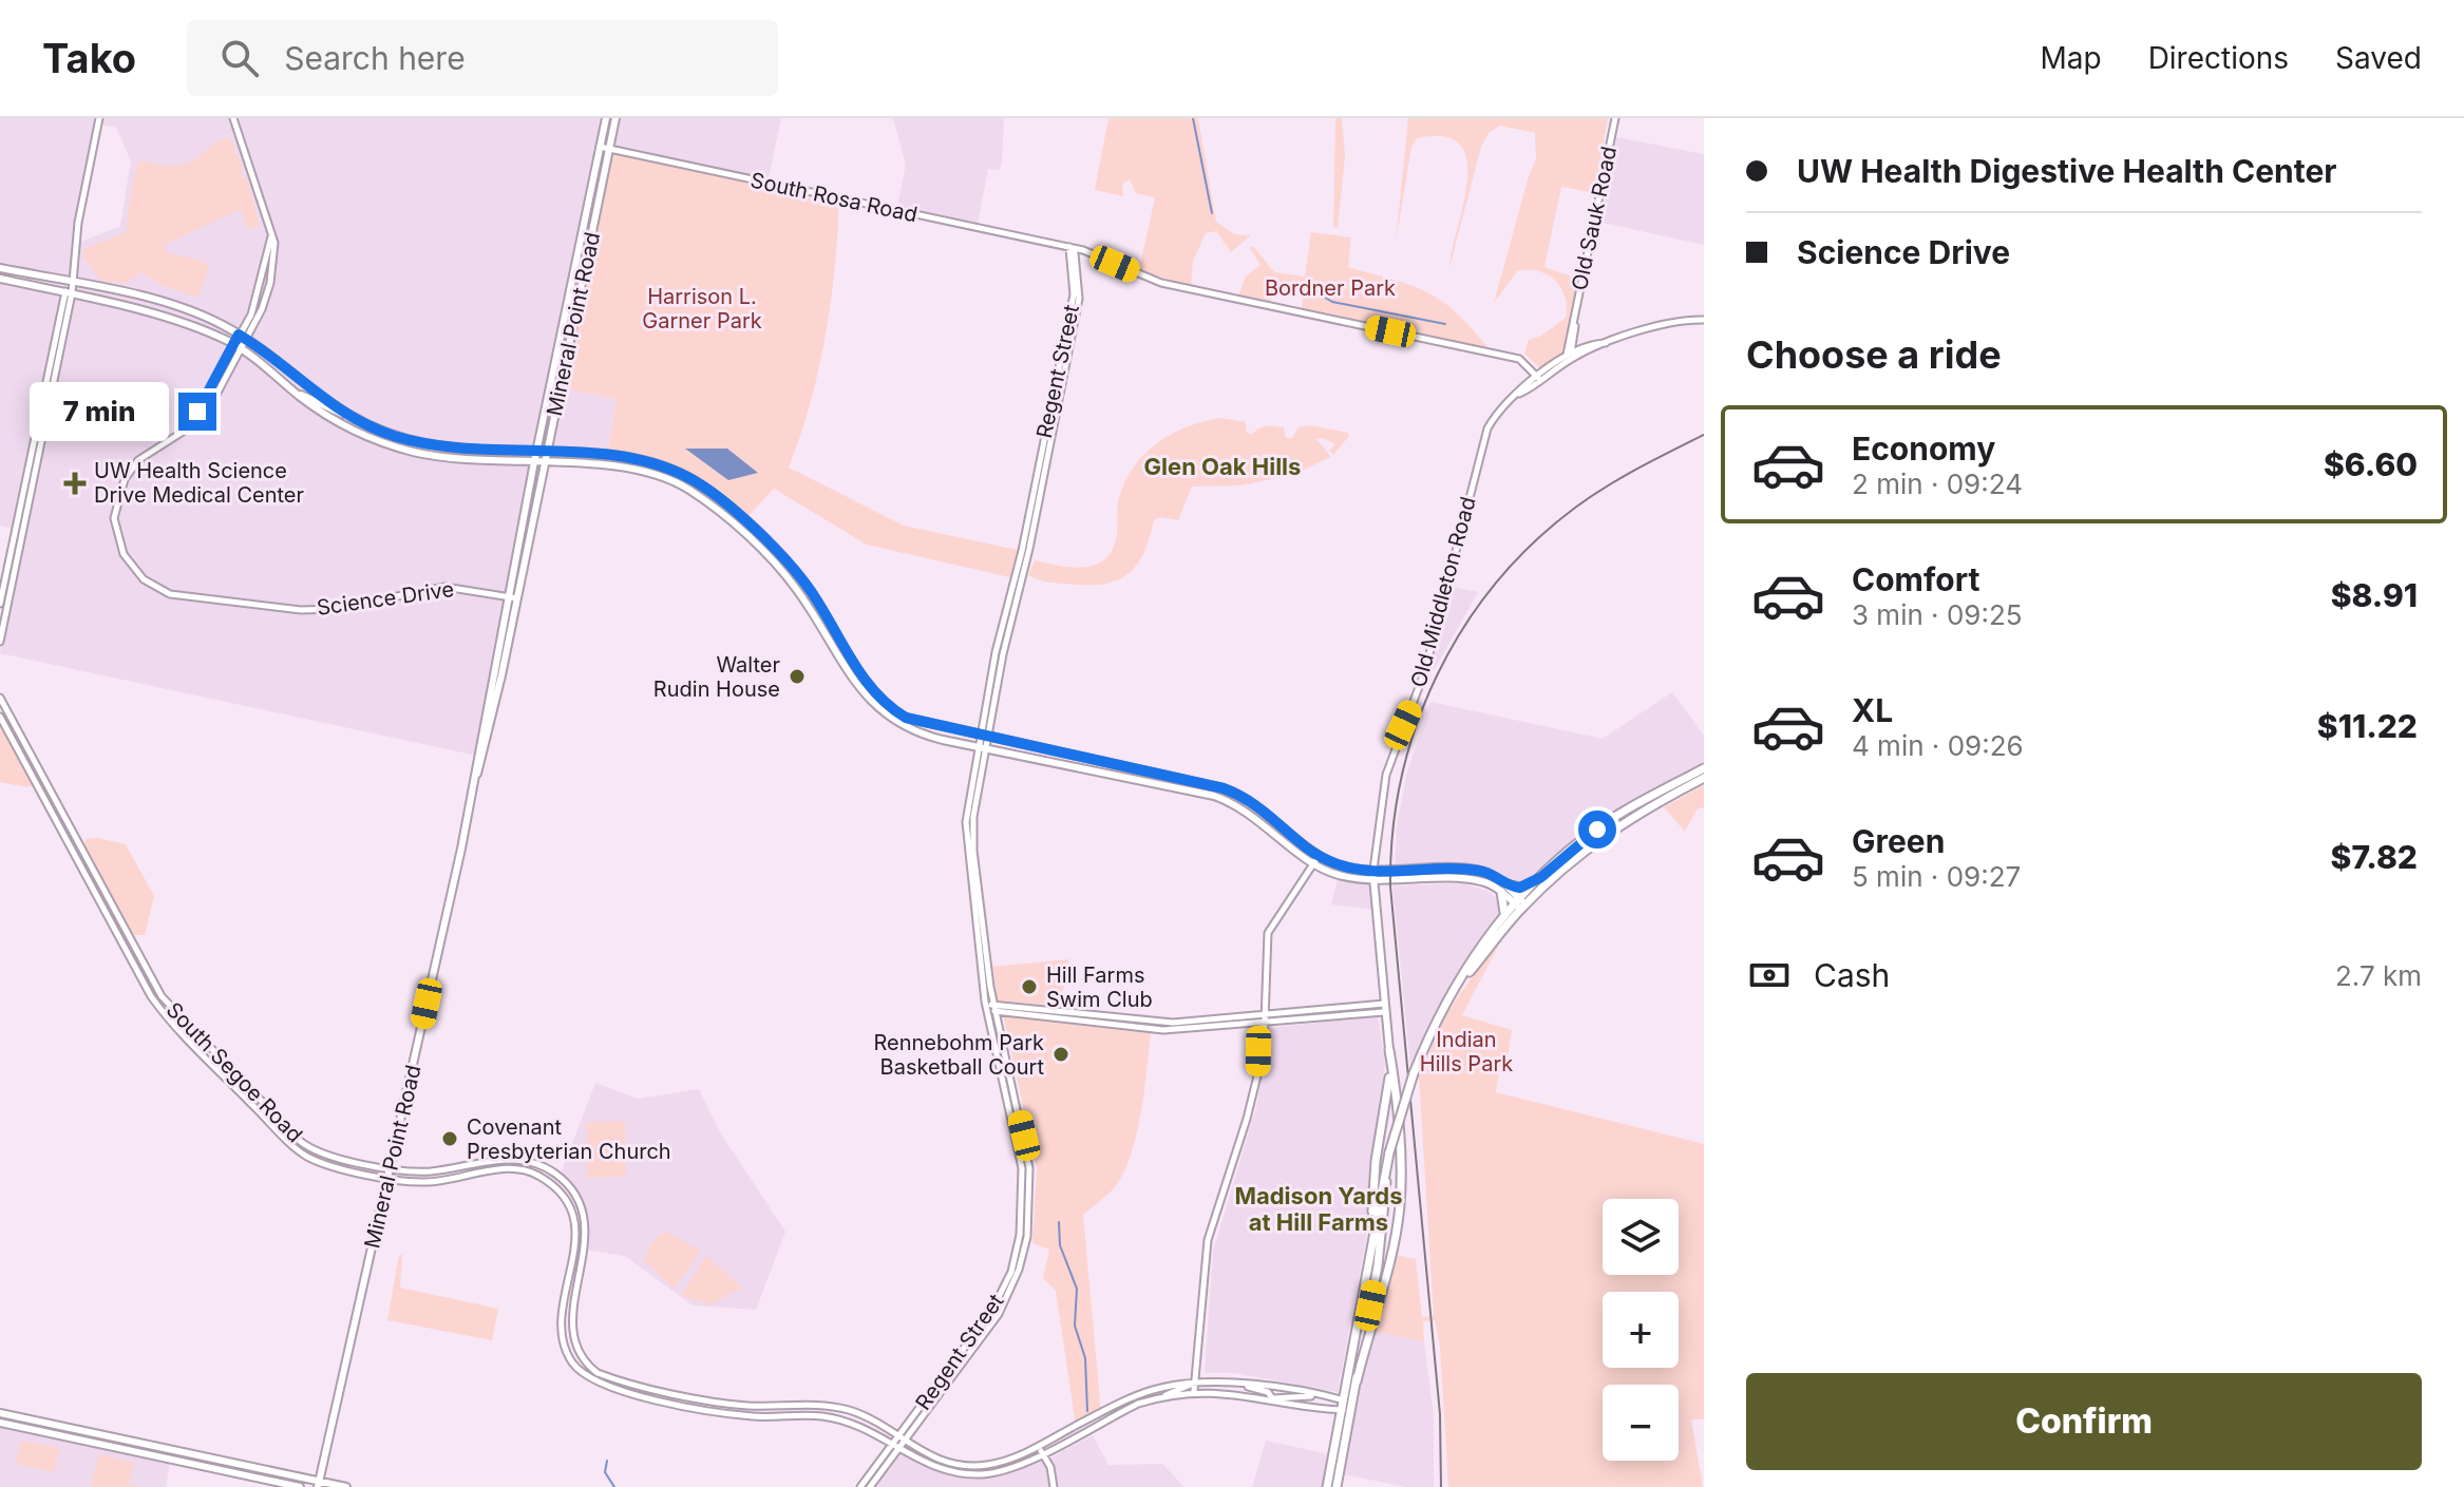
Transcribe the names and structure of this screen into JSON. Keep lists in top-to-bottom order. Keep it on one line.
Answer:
{"streets":{"main road":["Mineral Point Road","Old Middleton Road"],"street":["South Rosa Road","Old Sauk Road","Regent Street","Science Drive","South Segoe Road"]},"crossings":[["South Rosa Road","Mineral Point Road"],["South Rosa Road","Regent Street"],["South Rosa Road","Old Middleton Road"],["Old Sauk Road","Old Middleton Road"],["Mineral Point Road","Science Drive"],["Mineral Point Road","South Segoe Road"],["Regent Street","South Segoe Road"]],"districts":["Glen Oak Hills","Madison Yards at Hill Farms"],"parks":["Bordner Park","Harrison L. Garner Park","Indian Hills Park"],"places":{"health":["UW Health Science Drive Medical Center"],"other":["Walter Rudin House","Hill Farms Swim Club","Rennebohm Park Basketball Court","Covenant Presbyterian Church"]},"page":{"header":"Tako","search":"Search here","nav":["Map","Directions","Saved"],"banner":["UW Health Digestive Health Center","Science Drive"],"heading":"Choose a ride","bubble":"7 min","list":[{"name":"Economy","note":"2 min · 09:24","value":"$6.60"},{"name":"Comfort","note":"3 min · 09:25","value":"$8.91"},{"name":"XL","note":"4 min · 09:26","value":"$11.22"},{"name":"Green","note":"5 min · 09:27","value":"$7.82"}],"pay":["Cash","2.7 km"],"map_buttons":["+","−"],"buttons":"Confirm"}}
